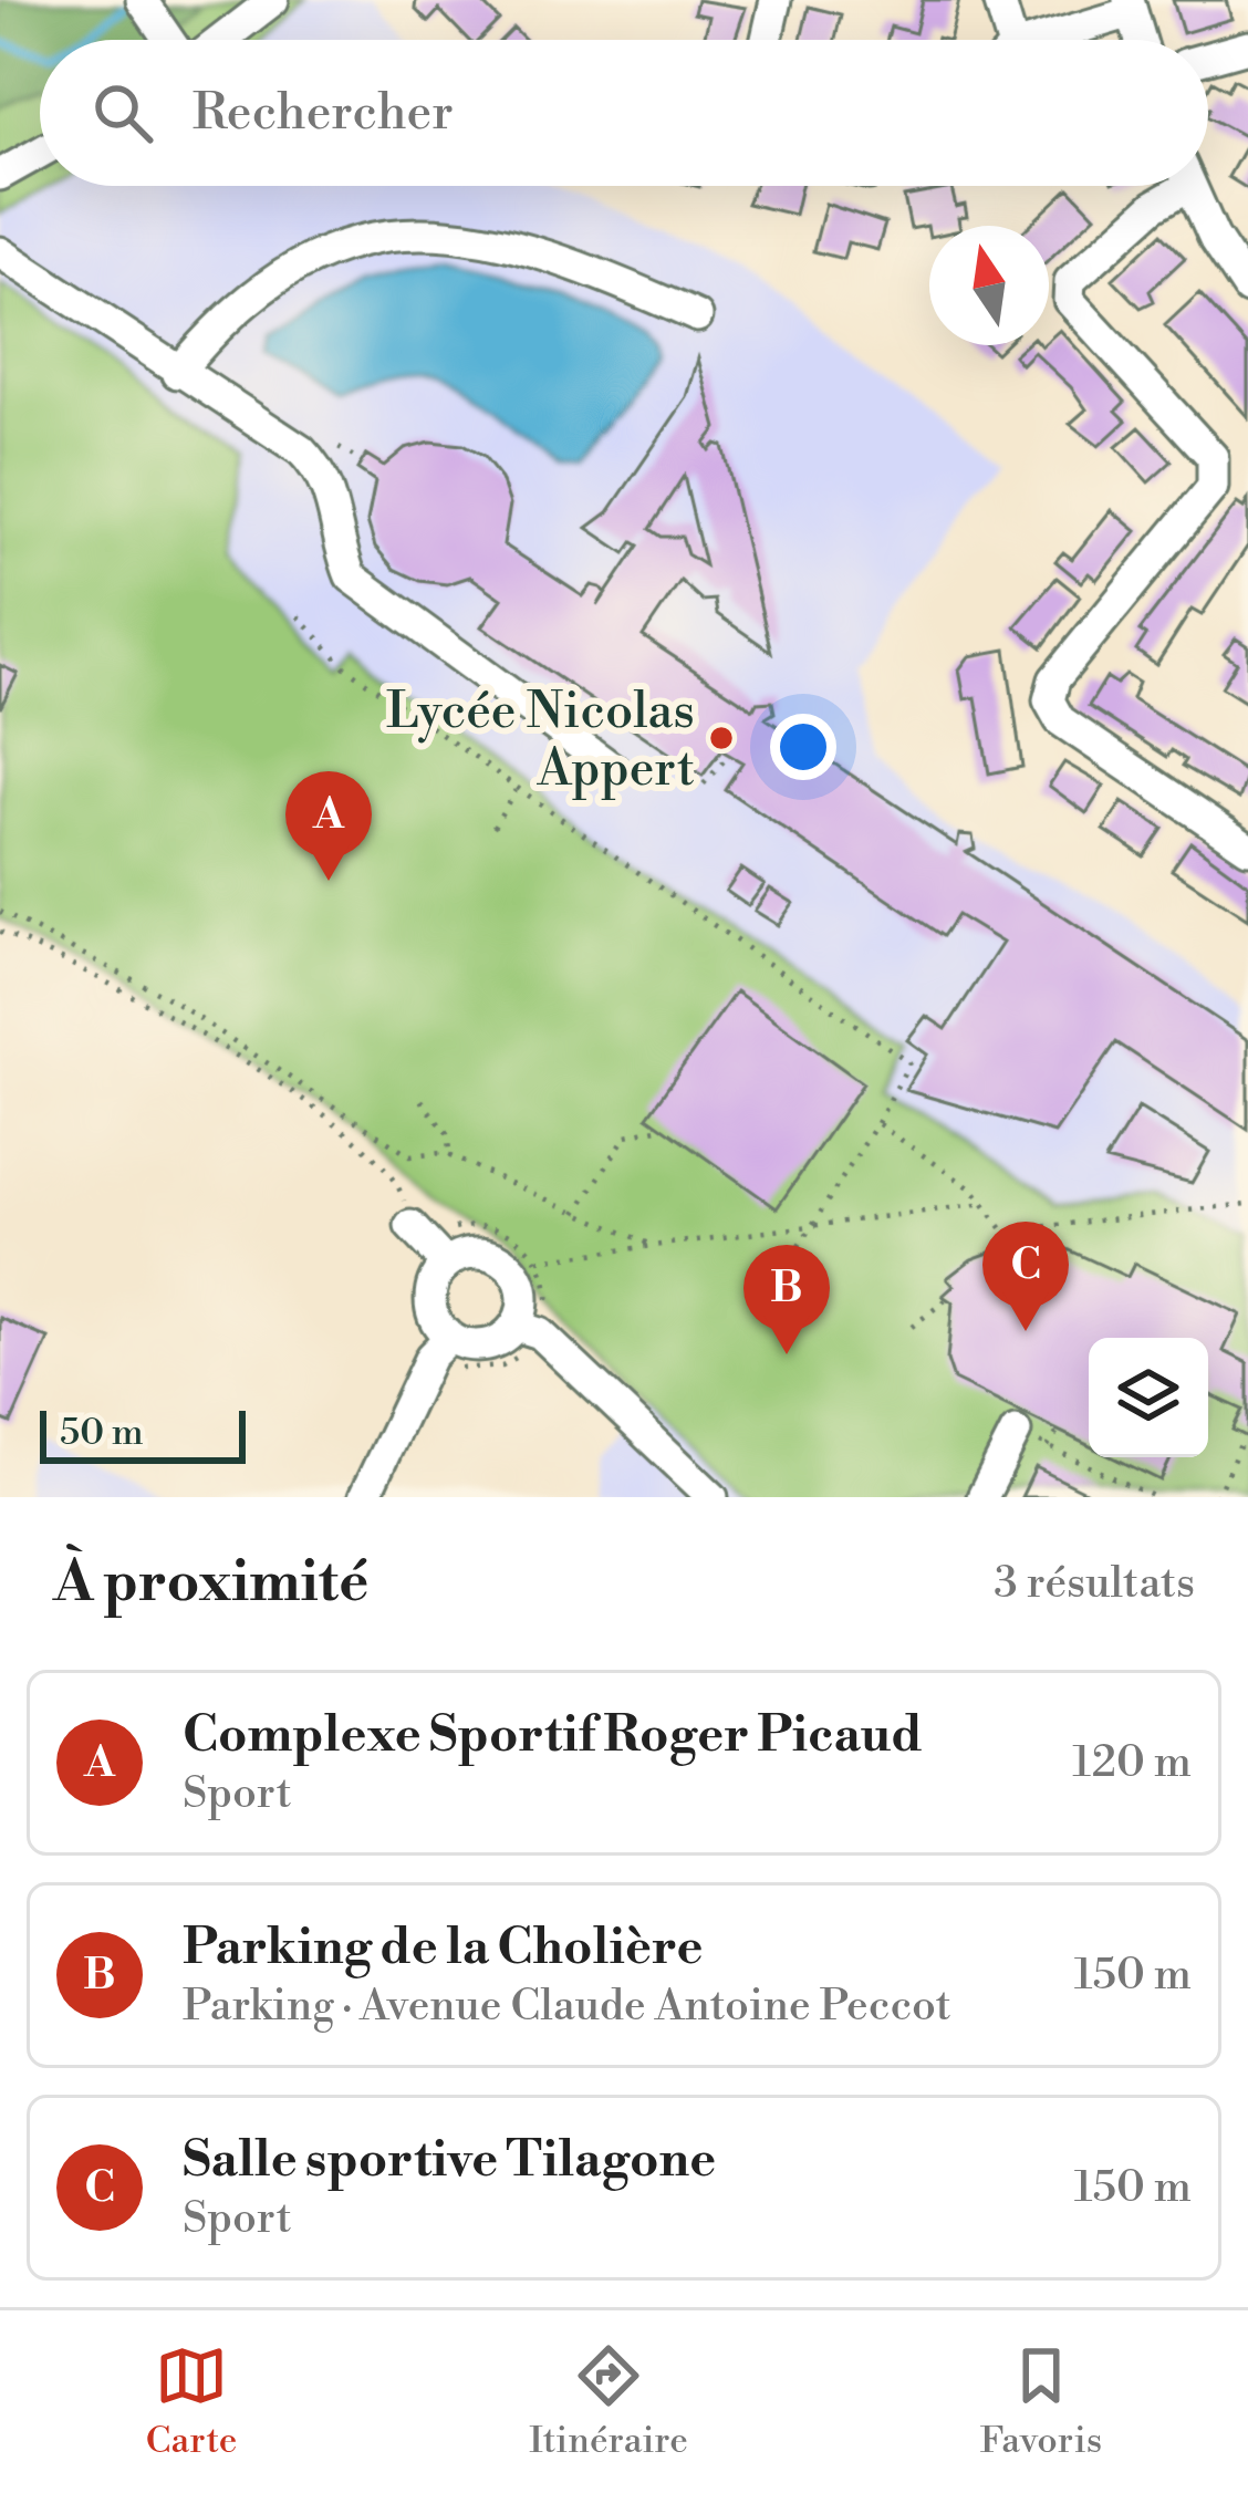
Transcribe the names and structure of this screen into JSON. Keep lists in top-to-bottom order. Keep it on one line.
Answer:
{"places":["Lycée Nicolas Appert"],"scale_bar":"50 m","north":"top","page":{"search":"Rechercher","pins":["A","C","B"],"scale":"50 m","heading":["À proximité","3 résultats"],"list":[{"mark":"A","name":"Complexe Sportif Roger Picaud","note":"Sport","value":"120 m"},{"mark":"B","name":"Parking de la Cholière","note":"Parking · Avenue Claude Antoine Peccot","value":"150 m"},{"mark":"C","name":"Salle sportive Tilagone","note":"Sport","value":"150 m"}],"nav":["Carte","Itinéraire","Favoris"]}}
